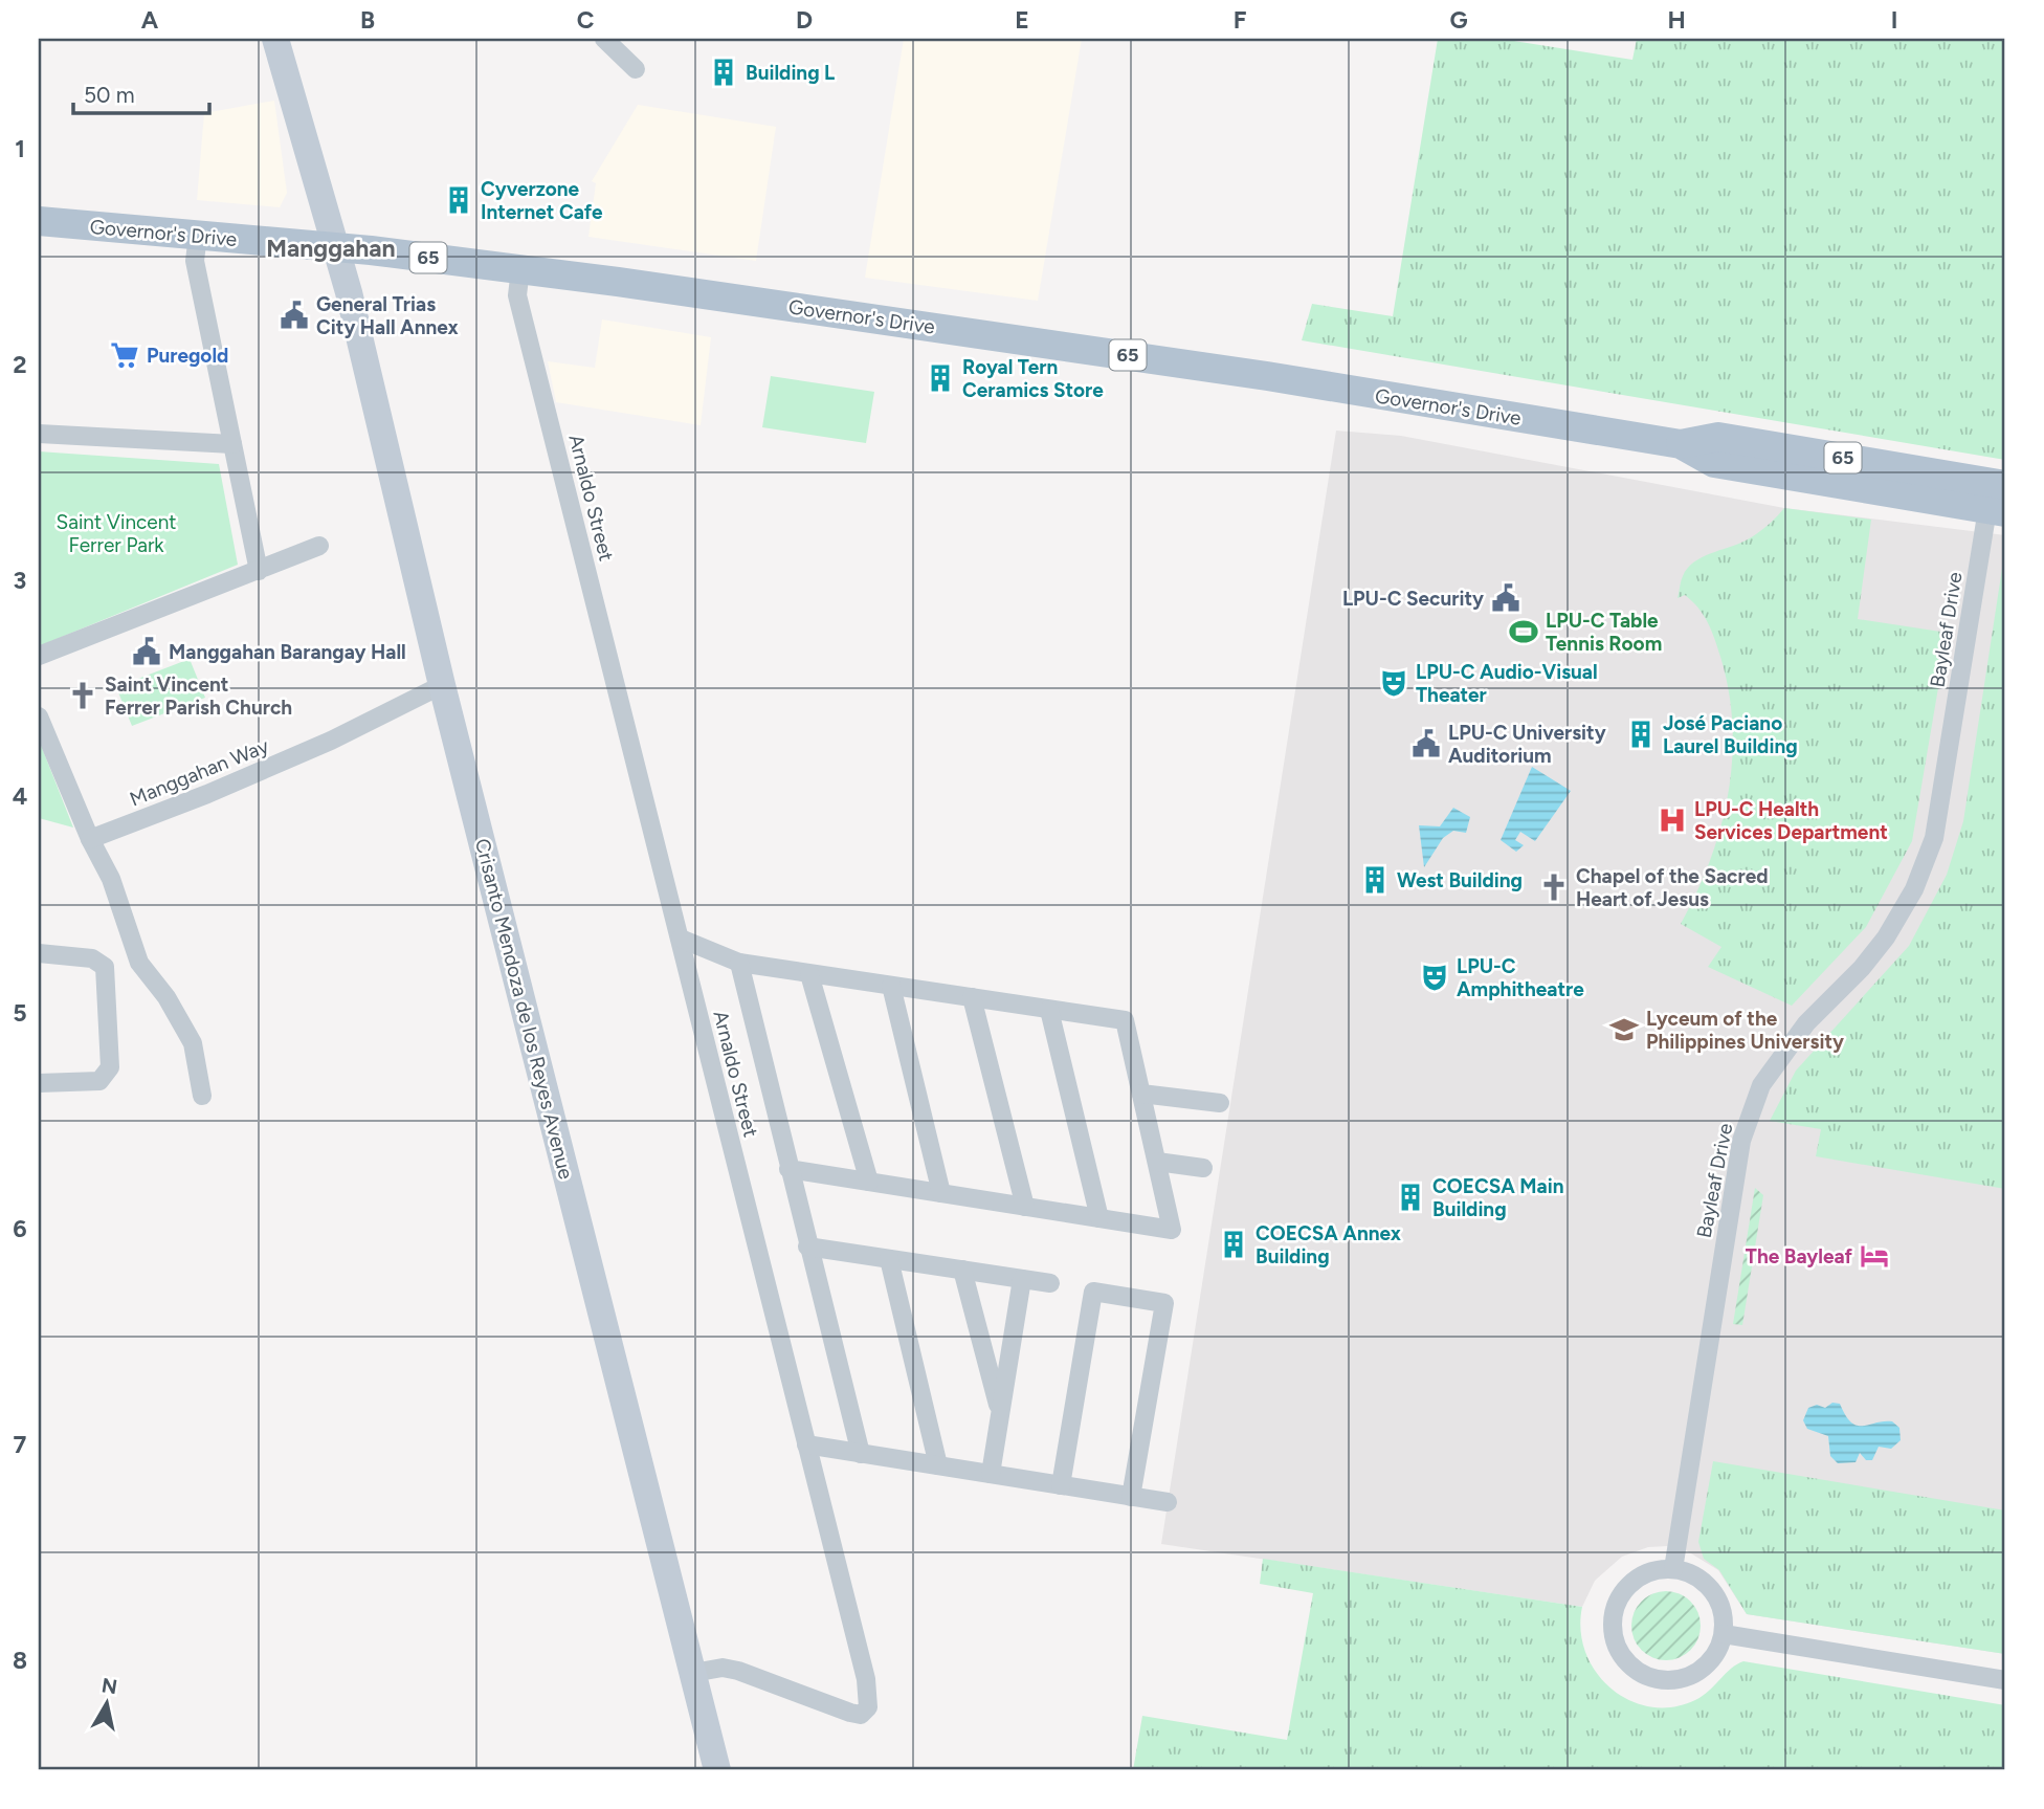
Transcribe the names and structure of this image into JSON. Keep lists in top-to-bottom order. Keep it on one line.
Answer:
{"streets":{"main road":["Governor's Drive","65","Crisanto Mendoza de los Reyes Avenue"],"street":["Arnaldo Street","Bayleaf Drive","Manggahan Way"]},"crossings":[["Governor's Drive","Arnaldo Street"],["Governor's Drive","Bayleaf Drive"],["Governor's Drive","Crisanto Mendoza de los Reyes Avenue"],["Arnaldo Street","Crisanto Mendoza de los Reyes Avenue"],["Manggahan Way","Crisanto Mendoza de los Reyes Avenue"]],"districts":["Manggahan"],"parks":["Saint Vincent Ferrer Park"],"places":{"building":["Building L","Cyverzone Internet Cafe","Royal Tern Ceramics Store","José Paciano Laurel Building","West Building","COECSA Main Building","COECSA Annex Building"],"public building":["General Trias City Hall Annex","LPU-C Security","Manggahan Barangay Hall","LPU-C University Auditorium"],"supermarket":["Puregold"],"sports":["LPU-C Table Tennis Room"],"theatre":["LPU-C Audio-Visual Theater","LPU-C Amphitheatre"],"church":["Saint Vincent Ferrer Parish Church","Chapel of the Sacred Heart of Jesus"],"hospital":["LPU-C Health Services Department"],"school or university":["Lyceum of the Philippines University"],"hotel":["The Bayleaf"]},"scale_bar":"50 m","north":"top","grid":{"columns":["A","B","C","D","E","F","G","H","I"],"rows":["1","2","3","4","5","6","7","8"]}}
